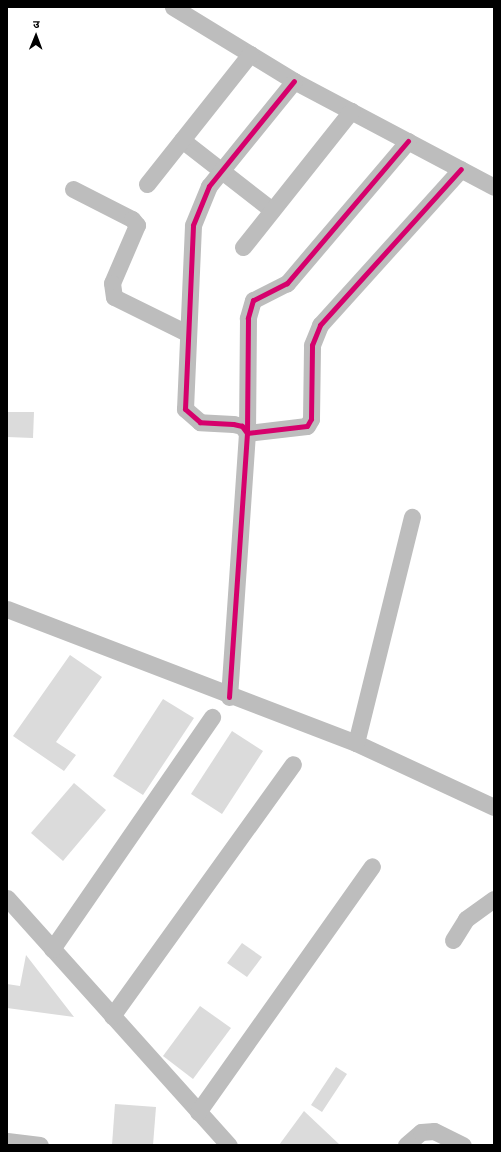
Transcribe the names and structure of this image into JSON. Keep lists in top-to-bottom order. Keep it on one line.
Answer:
{"north":"top"}
